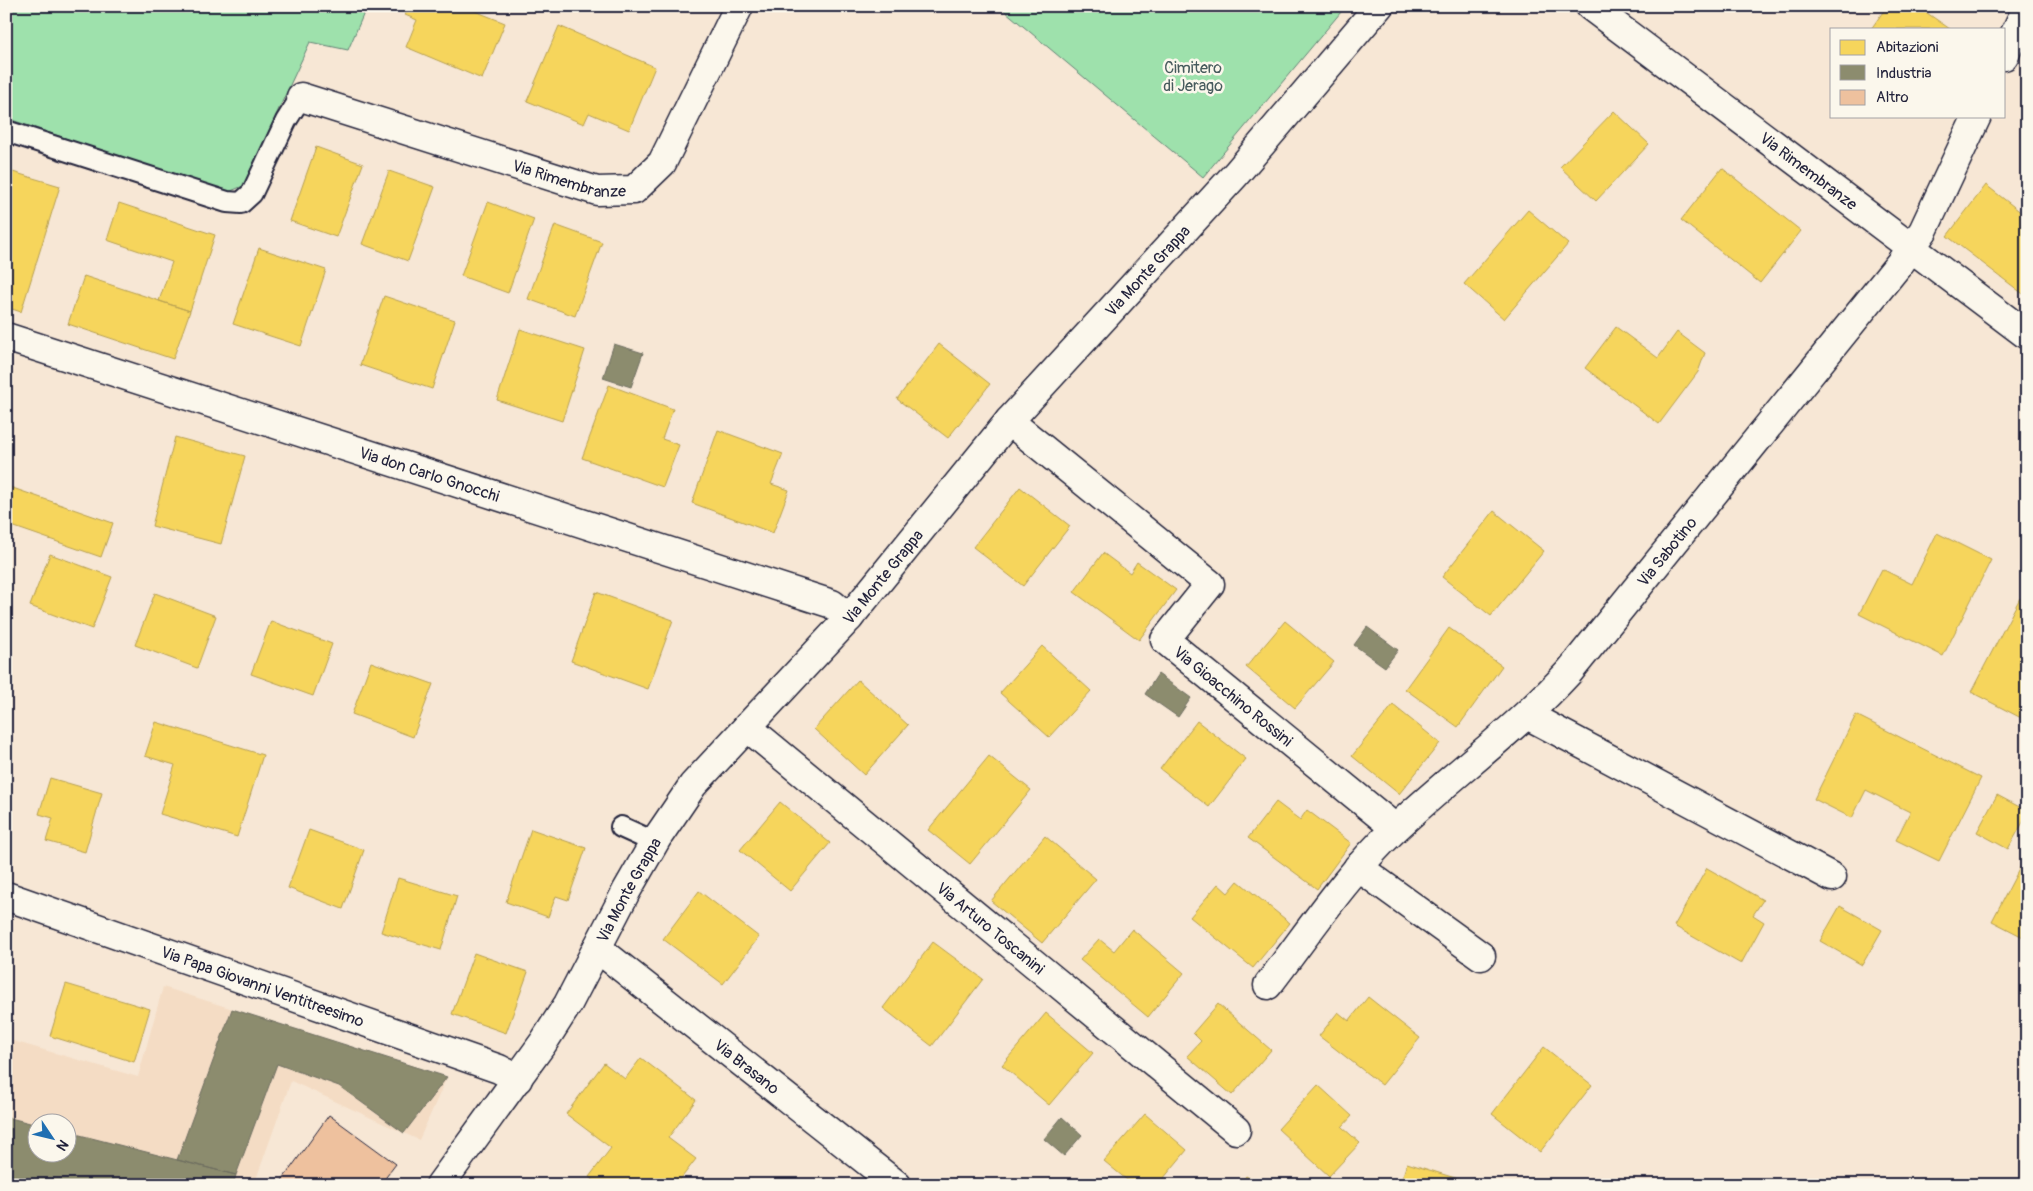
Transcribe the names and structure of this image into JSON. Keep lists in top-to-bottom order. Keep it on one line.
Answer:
{"streets":{"street":["Via Rimembranze","Via Monte Grappa","Via don Carlo Gnocchi","Via Sabotino","Via Gioacchino Rossini","Via Arturo Toscanini","Via Papa Giovanni Ventitreesimo","Via Brasano"]},"crossings":[["Via Rimembranze","Via Sabotino"],["Via Monte Grappa","Via don Carlo Gnocchi"],["Via Monte Grappa","Via Gioacchino Rossini"],["Via Monte Grappa","Via Arturo Toscanini"],["Via Monte Grappa","Via Papa Giovanni Ventitreesimo"],["Via Monte Grappa","Via Brasano"],["Via Sabotino","Via Gioacchino Rossini"]],"parks":["Cimitero di Jerago"],"legend":["Abitazioni","Industria","Altro"],"north":"bottom right"}
